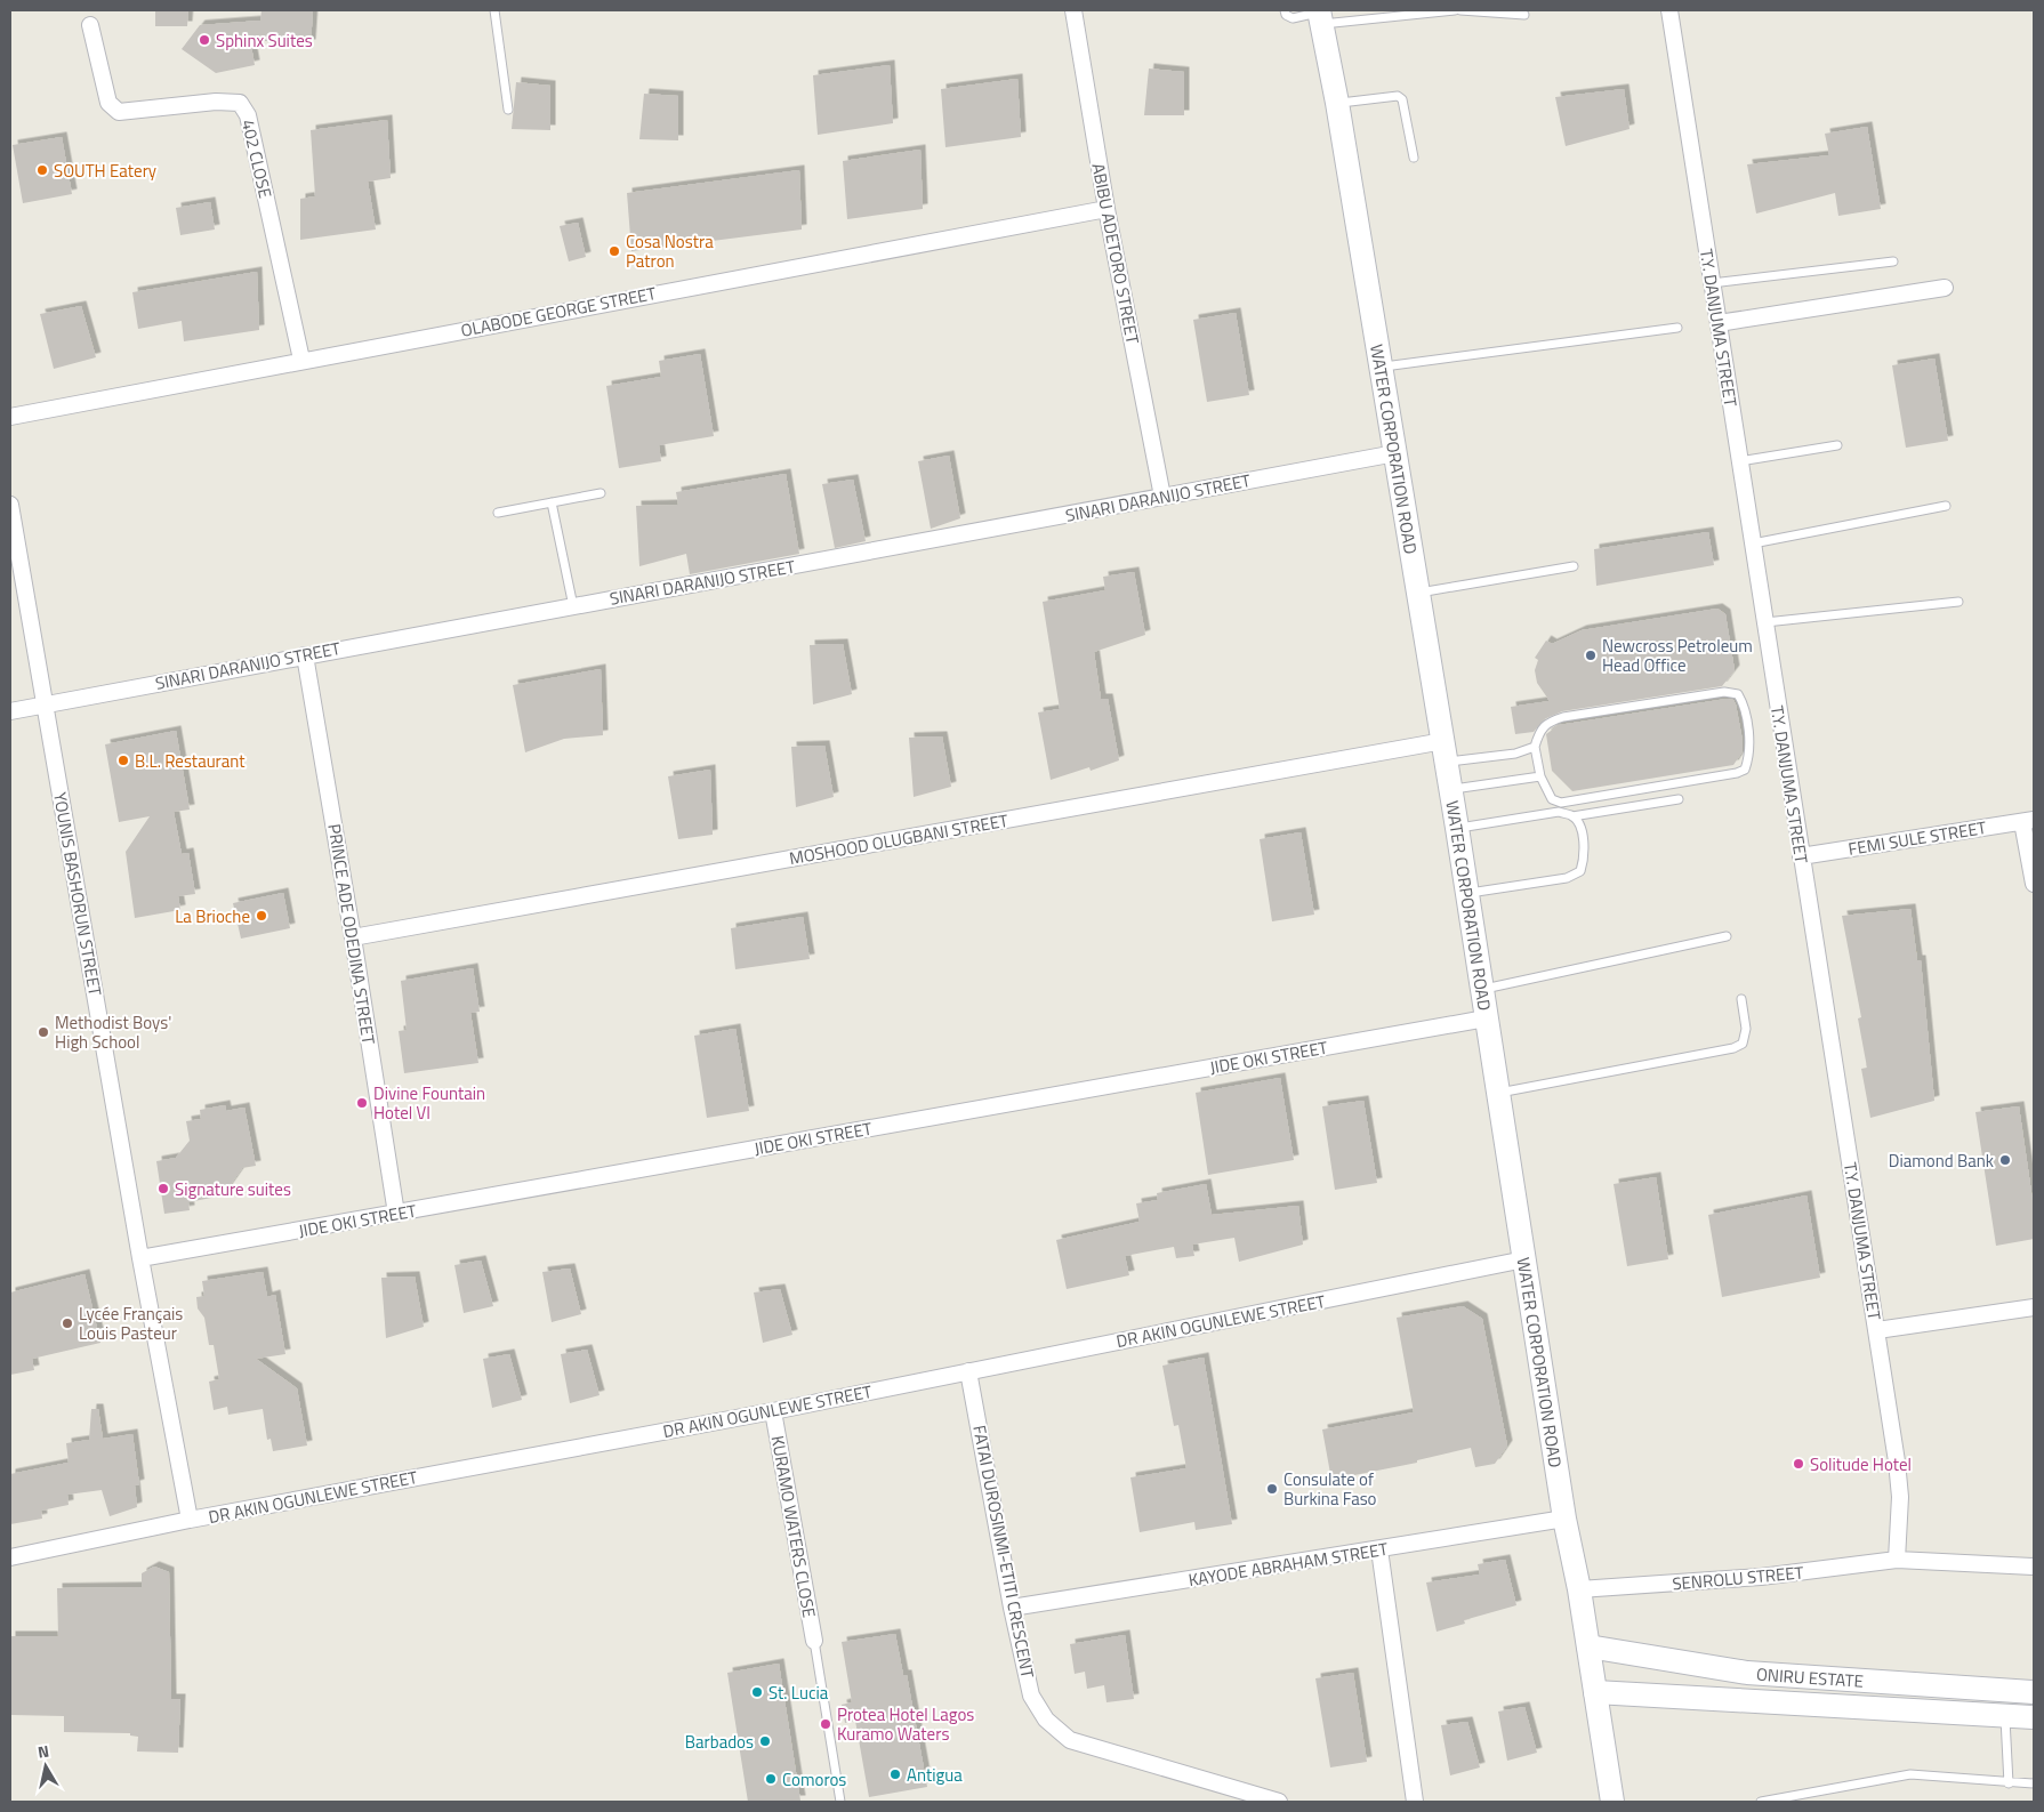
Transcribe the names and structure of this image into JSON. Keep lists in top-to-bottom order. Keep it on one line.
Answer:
{"streets":{"street":["402 CLOSE","ABIBU ADETORO STREET","OLABODE GEORGE STREET","T.Y. DANJUMA STREET","WATER CORPORATION ROAD","SINARI DARANIJO STREET","FEMI SULE STREET","MOSHOOD OLUGBANI STREET","YOUNIS BASHORUN STREET","PRINCE ADE ODEDINA STREET","JIDE OKI STREET","DR AKIN OGUNLEWE STREET","KURAMO WATERS CLOSE","FATAI DUROSINMI-ETITI CRESCENT","KAYODE ABRAHAM STREET","SENROLU STREET","ONIRU ESTATE"]},"crossings":[["402 CLOSE","OLABODE GEORGE STREET"],["ABIBU ADETORO STREET","OLABODE GEORGE STREET"],["ABIBU ADETORO STREET","SINARI DARANIJO STREET"],["T.Y. DANJUMA STREET","FEMI SULE STREET"],["T.Y. DANJUMA STREET","SENROLU STREET"],["WATER CORPORATION ROAD","SINARI DARANIJO STREET"],["WATER CORPORATION ROAD","MOSHOOD OLUGBANI STREET"],["WATER CORPORATION ROAD","JIDE OKI STREET"],["WATER CORPORATION ROAD","DR AKIN OGUNLEWE STREET"],["WATER CORPORATION ROAD","KAYODE ABRAHAM STREET"],["WATER CORPORATION ROAD","SENROLU STREET"],["WATER CORPORATION ROAD","ONIRU ESTATE"],["SINARI DARANIJO STREET","YOUNIS BASHORUN STREET"],["SINARI DARANIJO STREET","PRINCE ADE ODEDINA STREET"],["MOSHOOD OLUGBANI STREET","PRINCE ADE ODEDINA STREET"],["YOUNIS BASHORUN STREET","JIDE OKI STREET"],["YOUNIS BASHORUN STREET","DR AKIN OGUNLEWE STREET"],["PRINCE ADE ODEDINA STREET","JIDE OKI STREET"],["DR AKIN OGUNLEWE STREET","KURAMO WATERS CLOSE"],["DR AKIN OGUNLEWE STREET","FATAI DUROSINMI-ETITI CRESCENT"],["FATAI DUROSINMI-ETITI CRESCENT","KAYODE ABRAHAM STREET"]],"places":["Sphinx Suites","SOUTH Eatery","Cosa Nostra Patron","Newcross Petroleum Head Office","B.L. Restaurant","La Brioche","Methodist Boys' High School","Divine Fountain Hotel VI","Diamond Bank","Signature suites","Lycée Français Louis Pasteur","Solitude Hotel","Consulate of Burkina Faso","St. Lucia","Protea Hotel Lagos Kuramo Waters","Barbados","Antigua","Comoros"],"north":"top"}
